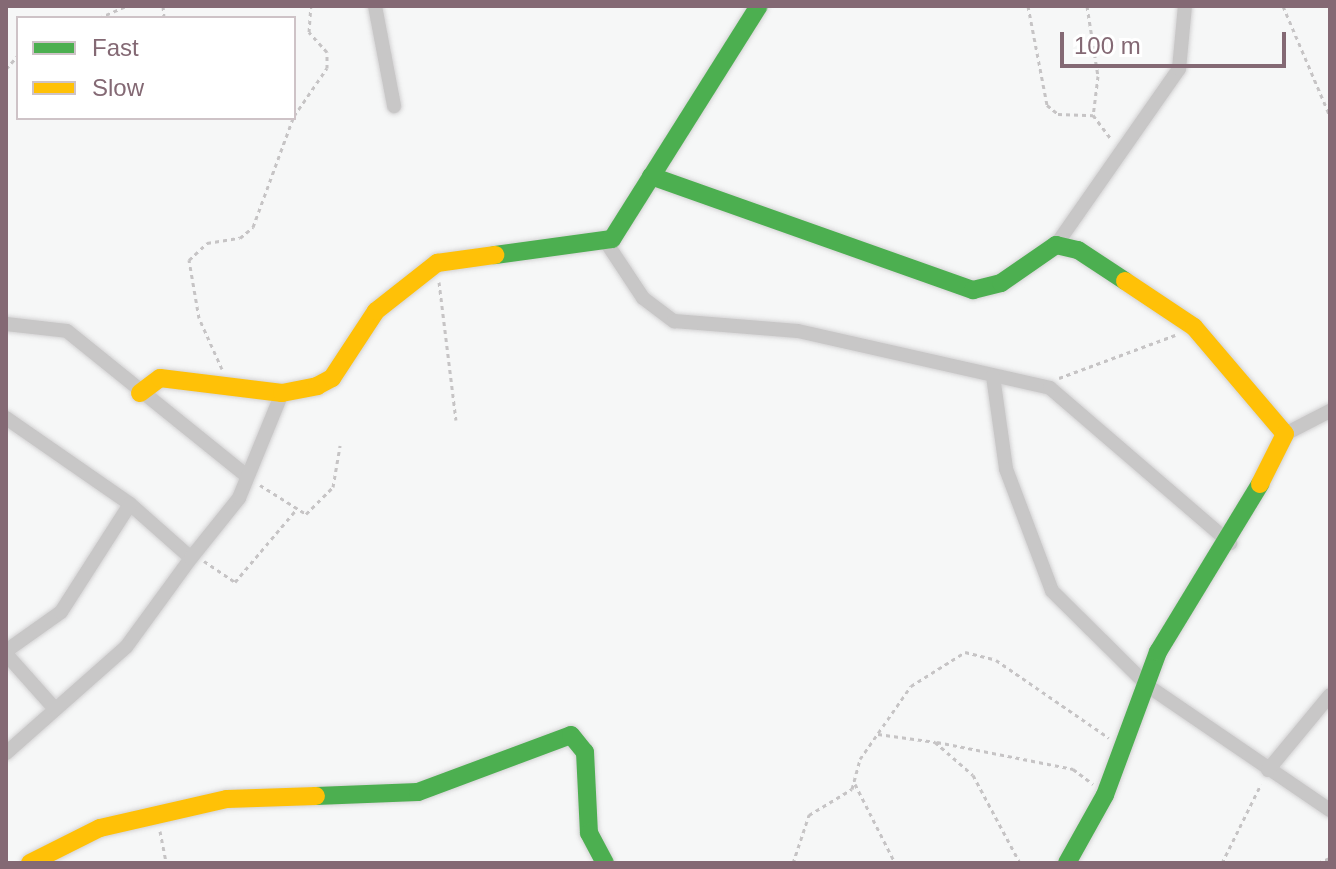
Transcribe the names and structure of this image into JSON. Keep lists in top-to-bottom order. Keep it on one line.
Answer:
{"legend":["Fast","Slow"],"scale_bar":"100 m"}
